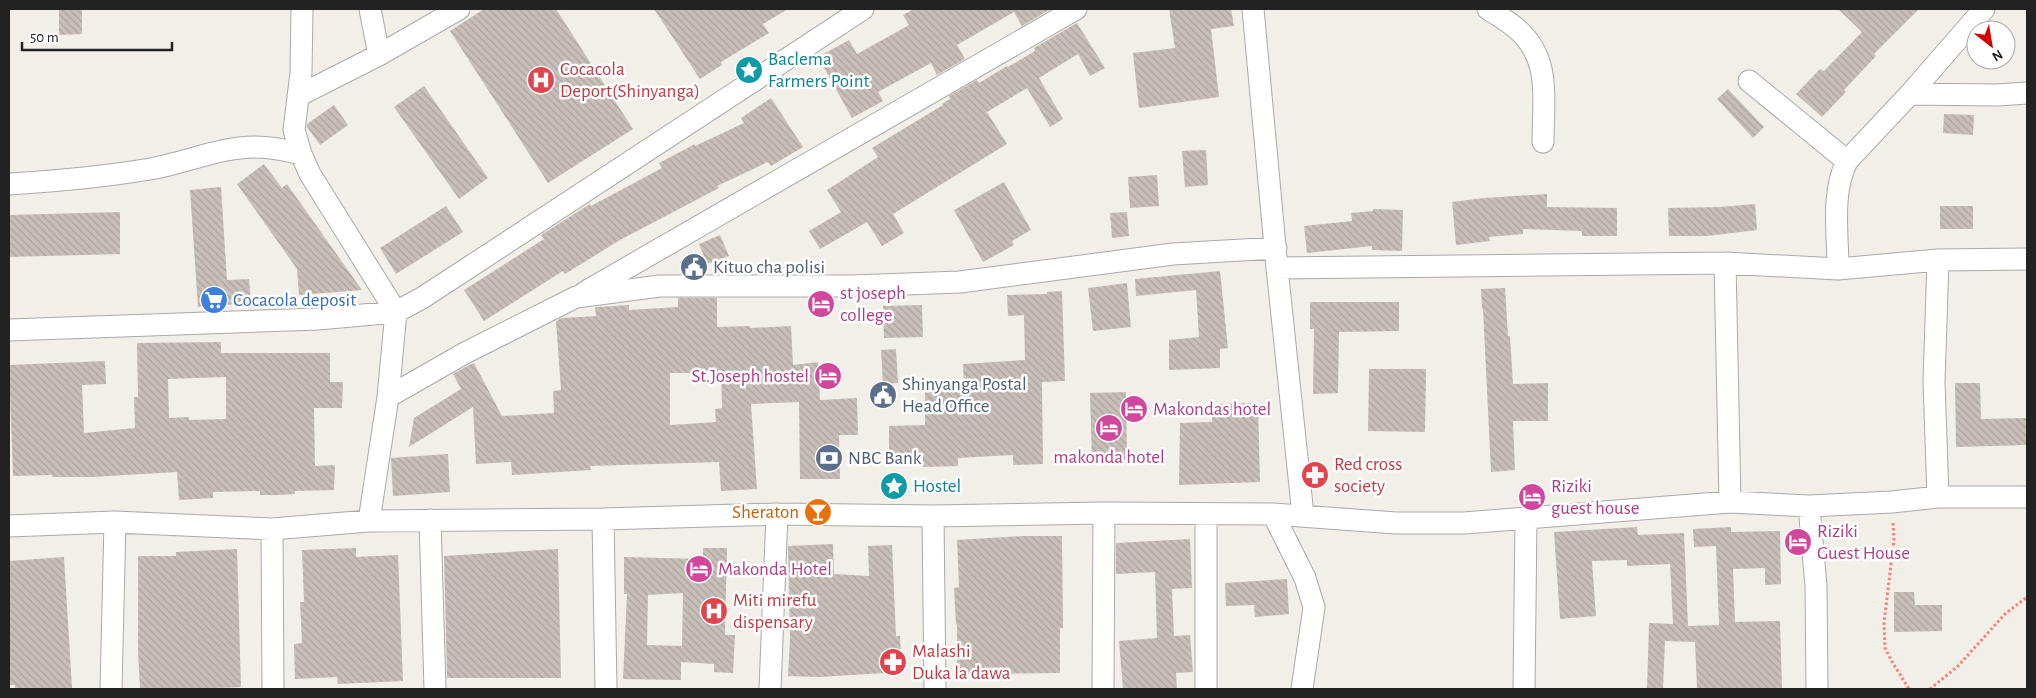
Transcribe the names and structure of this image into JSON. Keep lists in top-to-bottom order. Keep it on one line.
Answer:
{"places":{"place":["Baclema Farmers Point","Hostel"],"hospital":["Cocacola Deport(Shinyanga)","Miti mirefu dispensary"],"public building":["Kituo cha polisi","Shinyanga Postal Head Office"],"supermarket":["Cocacola deposit"],"hotel":["st joseph college","St.Joseph hostel","Makondas hotel","makonda hotel","Riziki guest house","Riziki Guest House","Makonda Hotel"],"bank":["NBC Bank"],"pharmacy":["Red cross society","Malashi Duka la dawa"],"bar":["Sheraton"]},"scale_bar":"50 m","north":"bottom right"}
